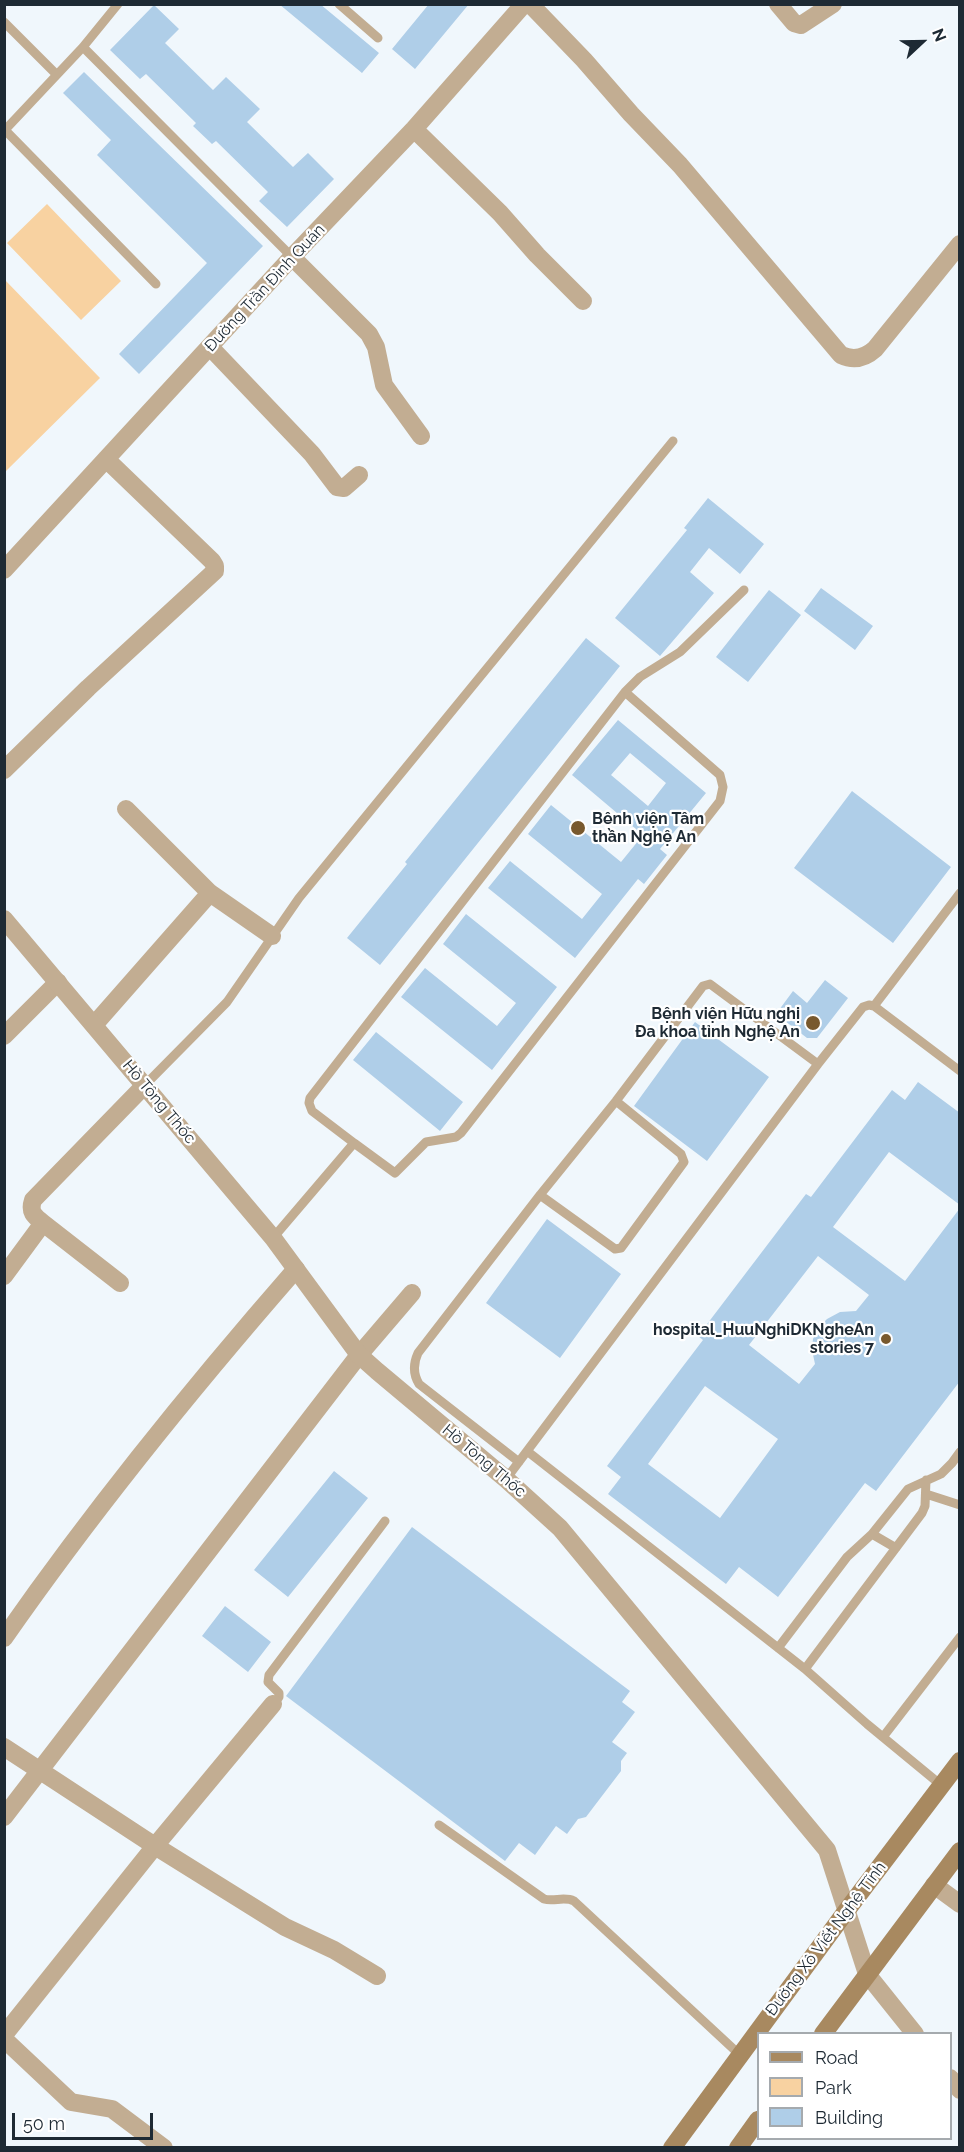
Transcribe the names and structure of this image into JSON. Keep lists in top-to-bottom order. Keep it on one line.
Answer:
{"streets":{"main road":["Đường Xô Viết Nghệ Tĩnh"],"street":["Đường Trần Đình Quán","Hồ Tông Thốc"]},"crossings":[["Hồ Tông Thốc","Đường Xô Viết Nghệ Tĩnh"]],"places":["Bệnh viện Tâm thần Nghệ An","Bệnh viện Hữu nghị Đa khoa tỉnh Nghệ An","hospital_HuuNghiDKNgheAn stories 7"],"legend":["Road","Park","Building"],"scale_bar":"50 m","north":"right"}
